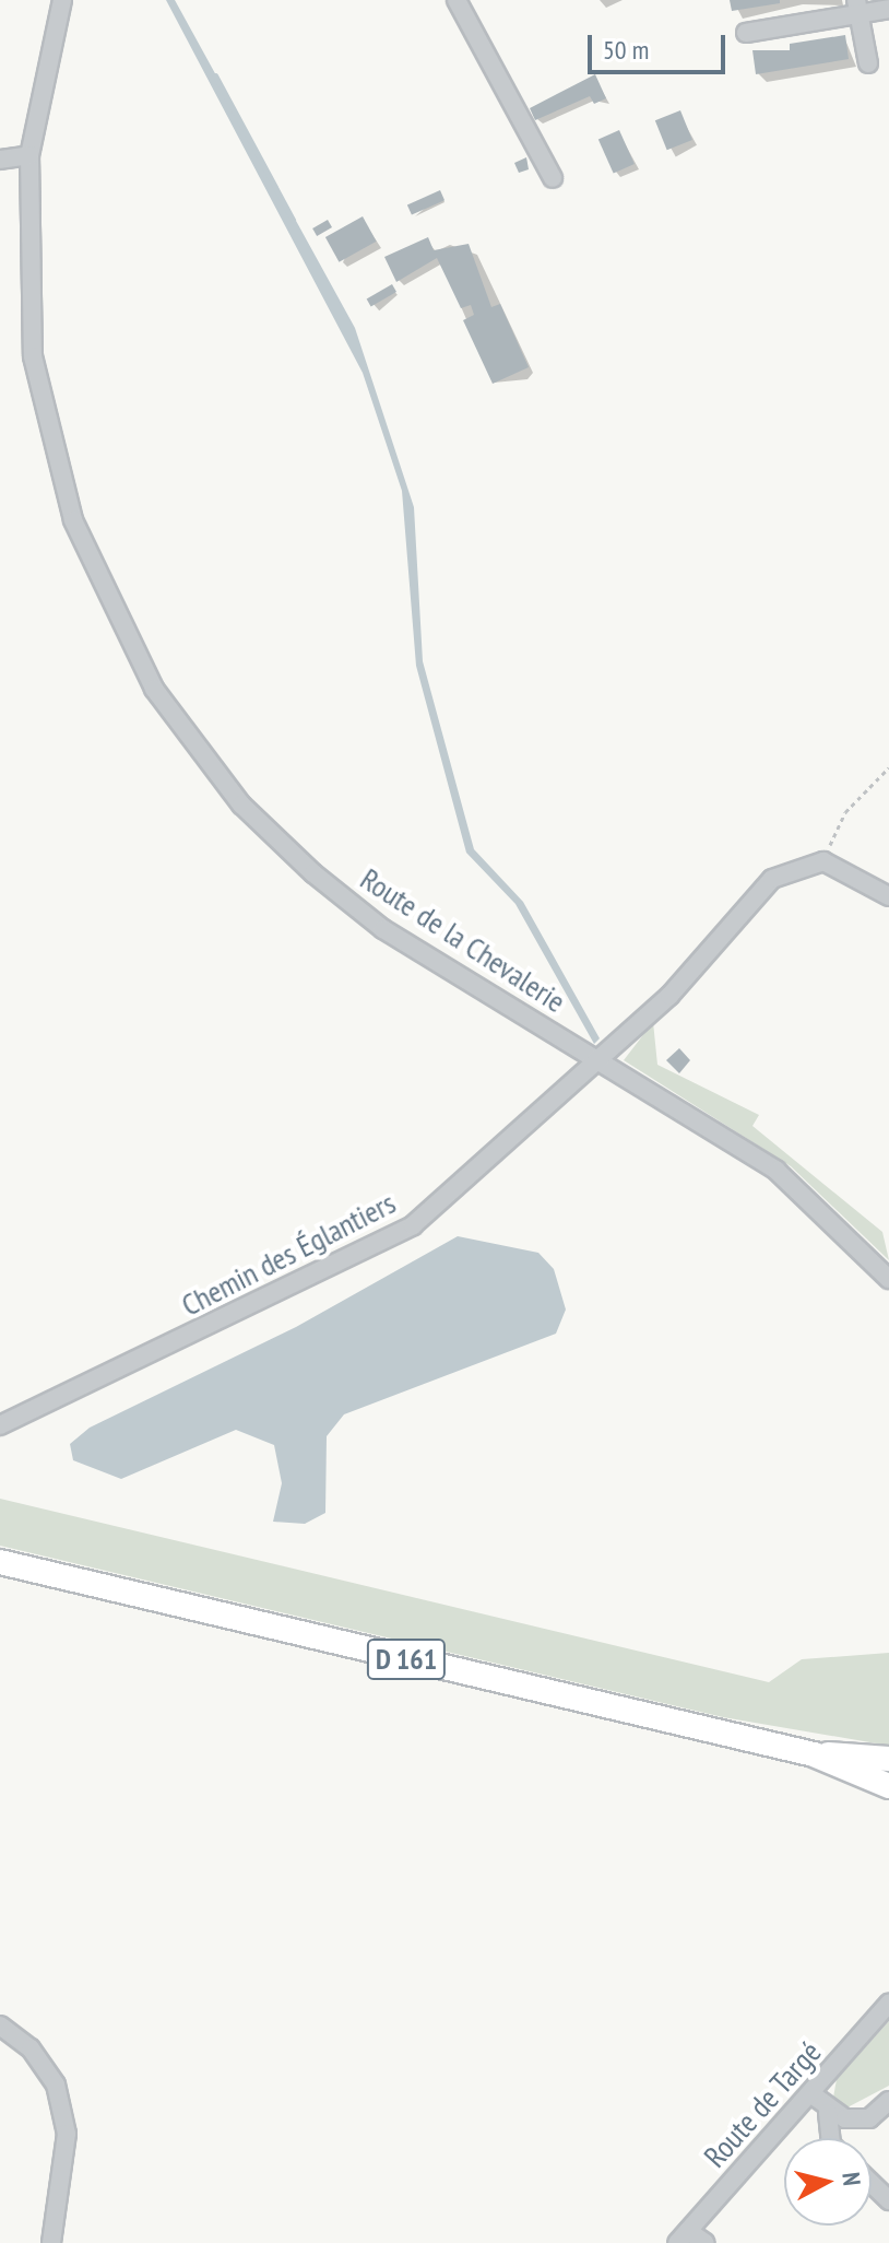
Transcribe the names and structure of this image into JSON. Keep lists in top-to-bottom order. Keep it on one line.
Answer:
{"streets":{"main road":["D 161"],"street":["Route de la Chevalerie","Chemin des Églantiers","Route de Targé"]},"crossings":[["Route de la Chevalerie","Chemin des Églantiers"]],"scale_bar":"50 m","north":"right"}
